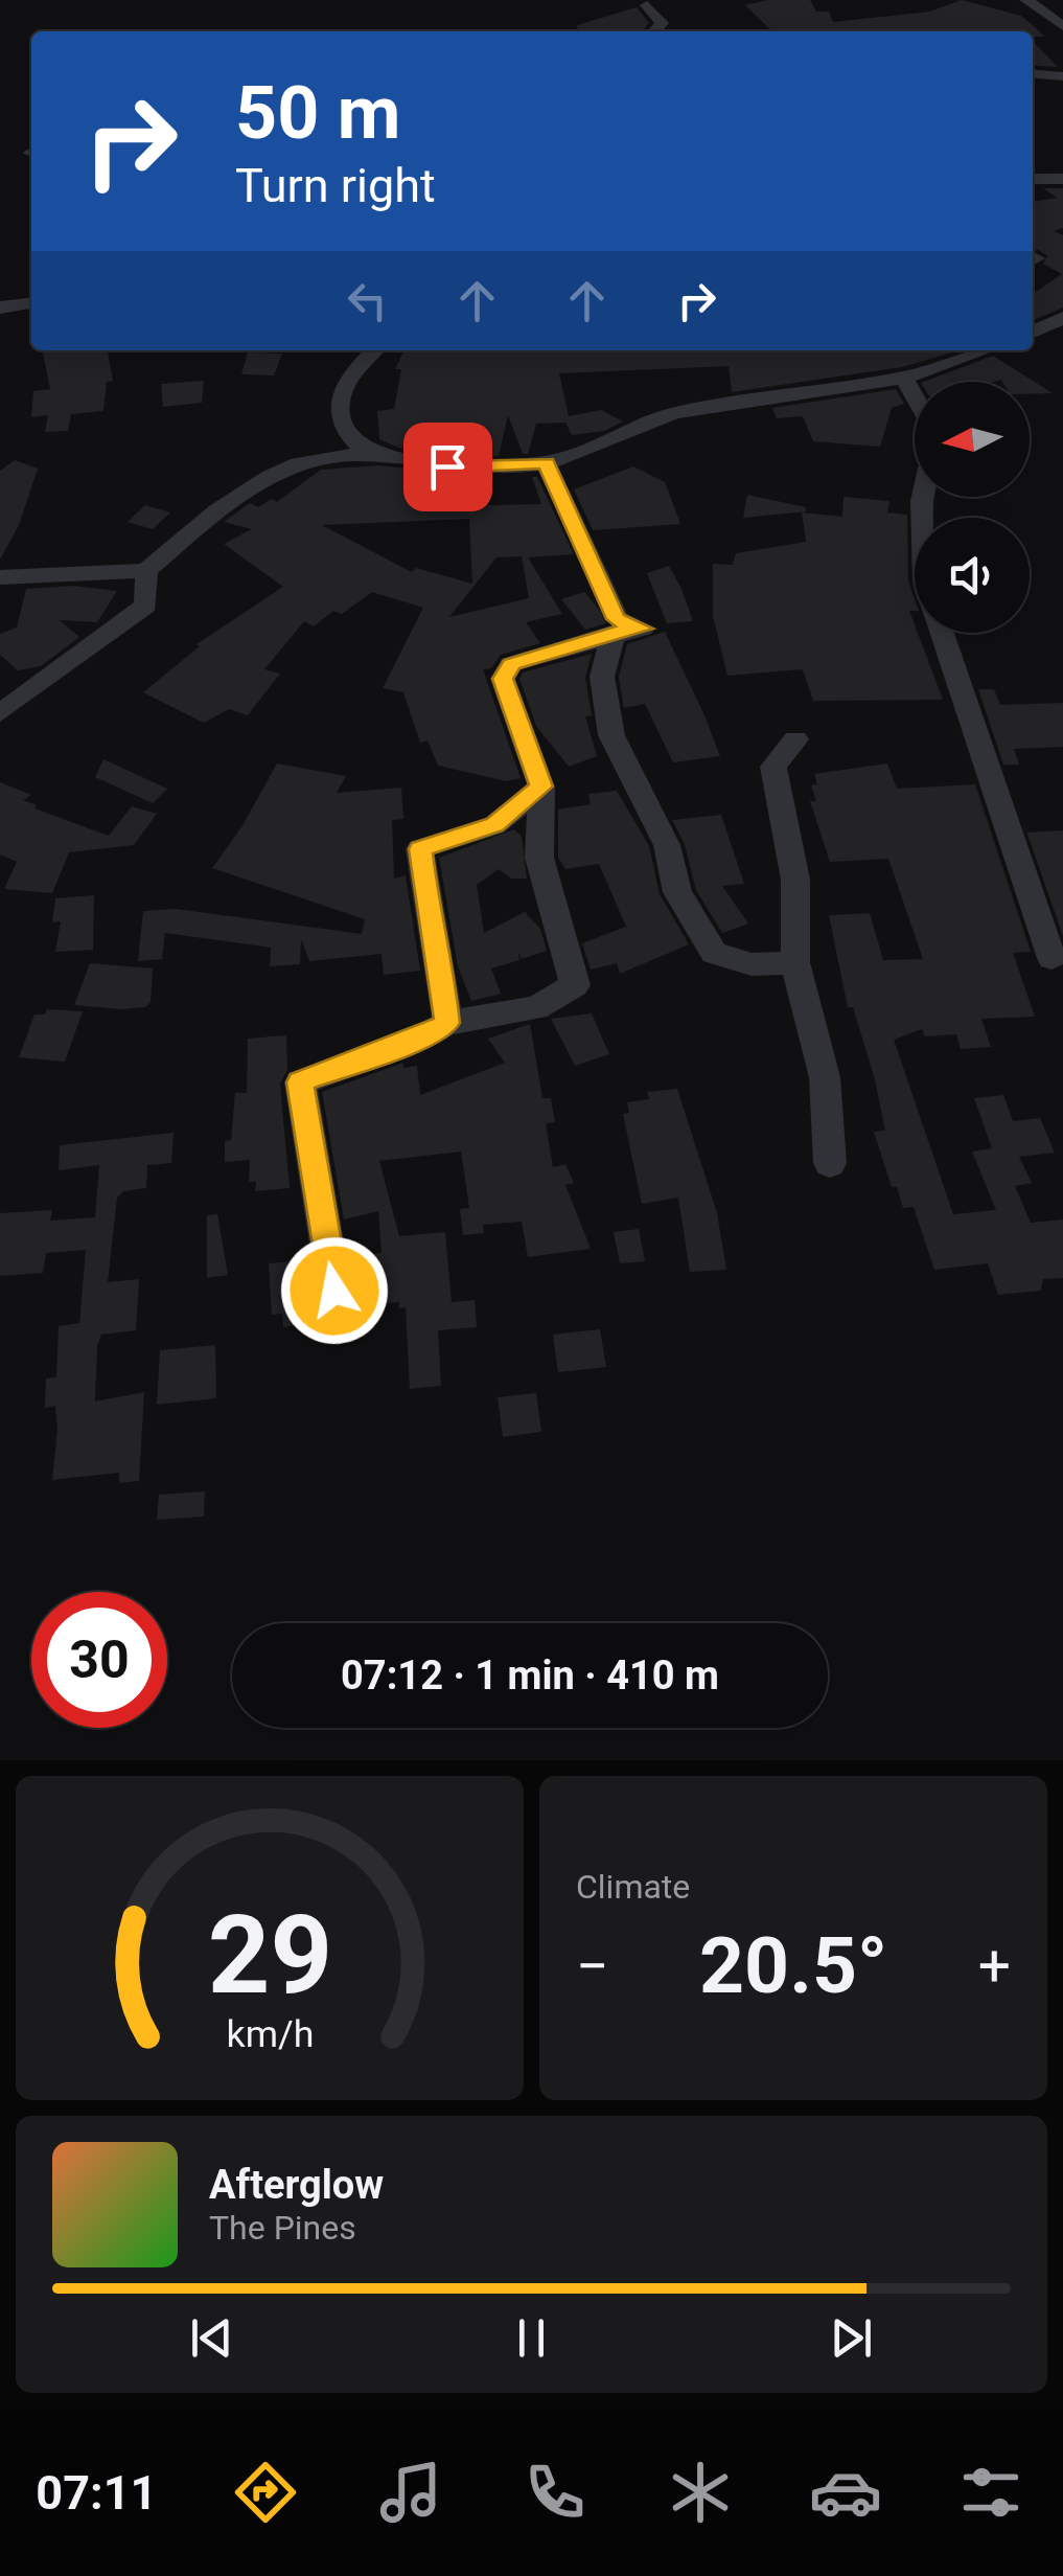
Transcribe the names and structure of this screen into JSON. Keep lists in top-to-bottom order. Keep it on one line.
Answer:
{"north":"left","page":{"turn":["50 m","Turn right"],"limit":"30","trip":"07:12 · 1 min · 410 m","tile":"Climate","heat":["−","20.5°","+"],"song":["Afterglow","The Pines"],"tabs":"07:11","gauge":["29","km/h"]}}
